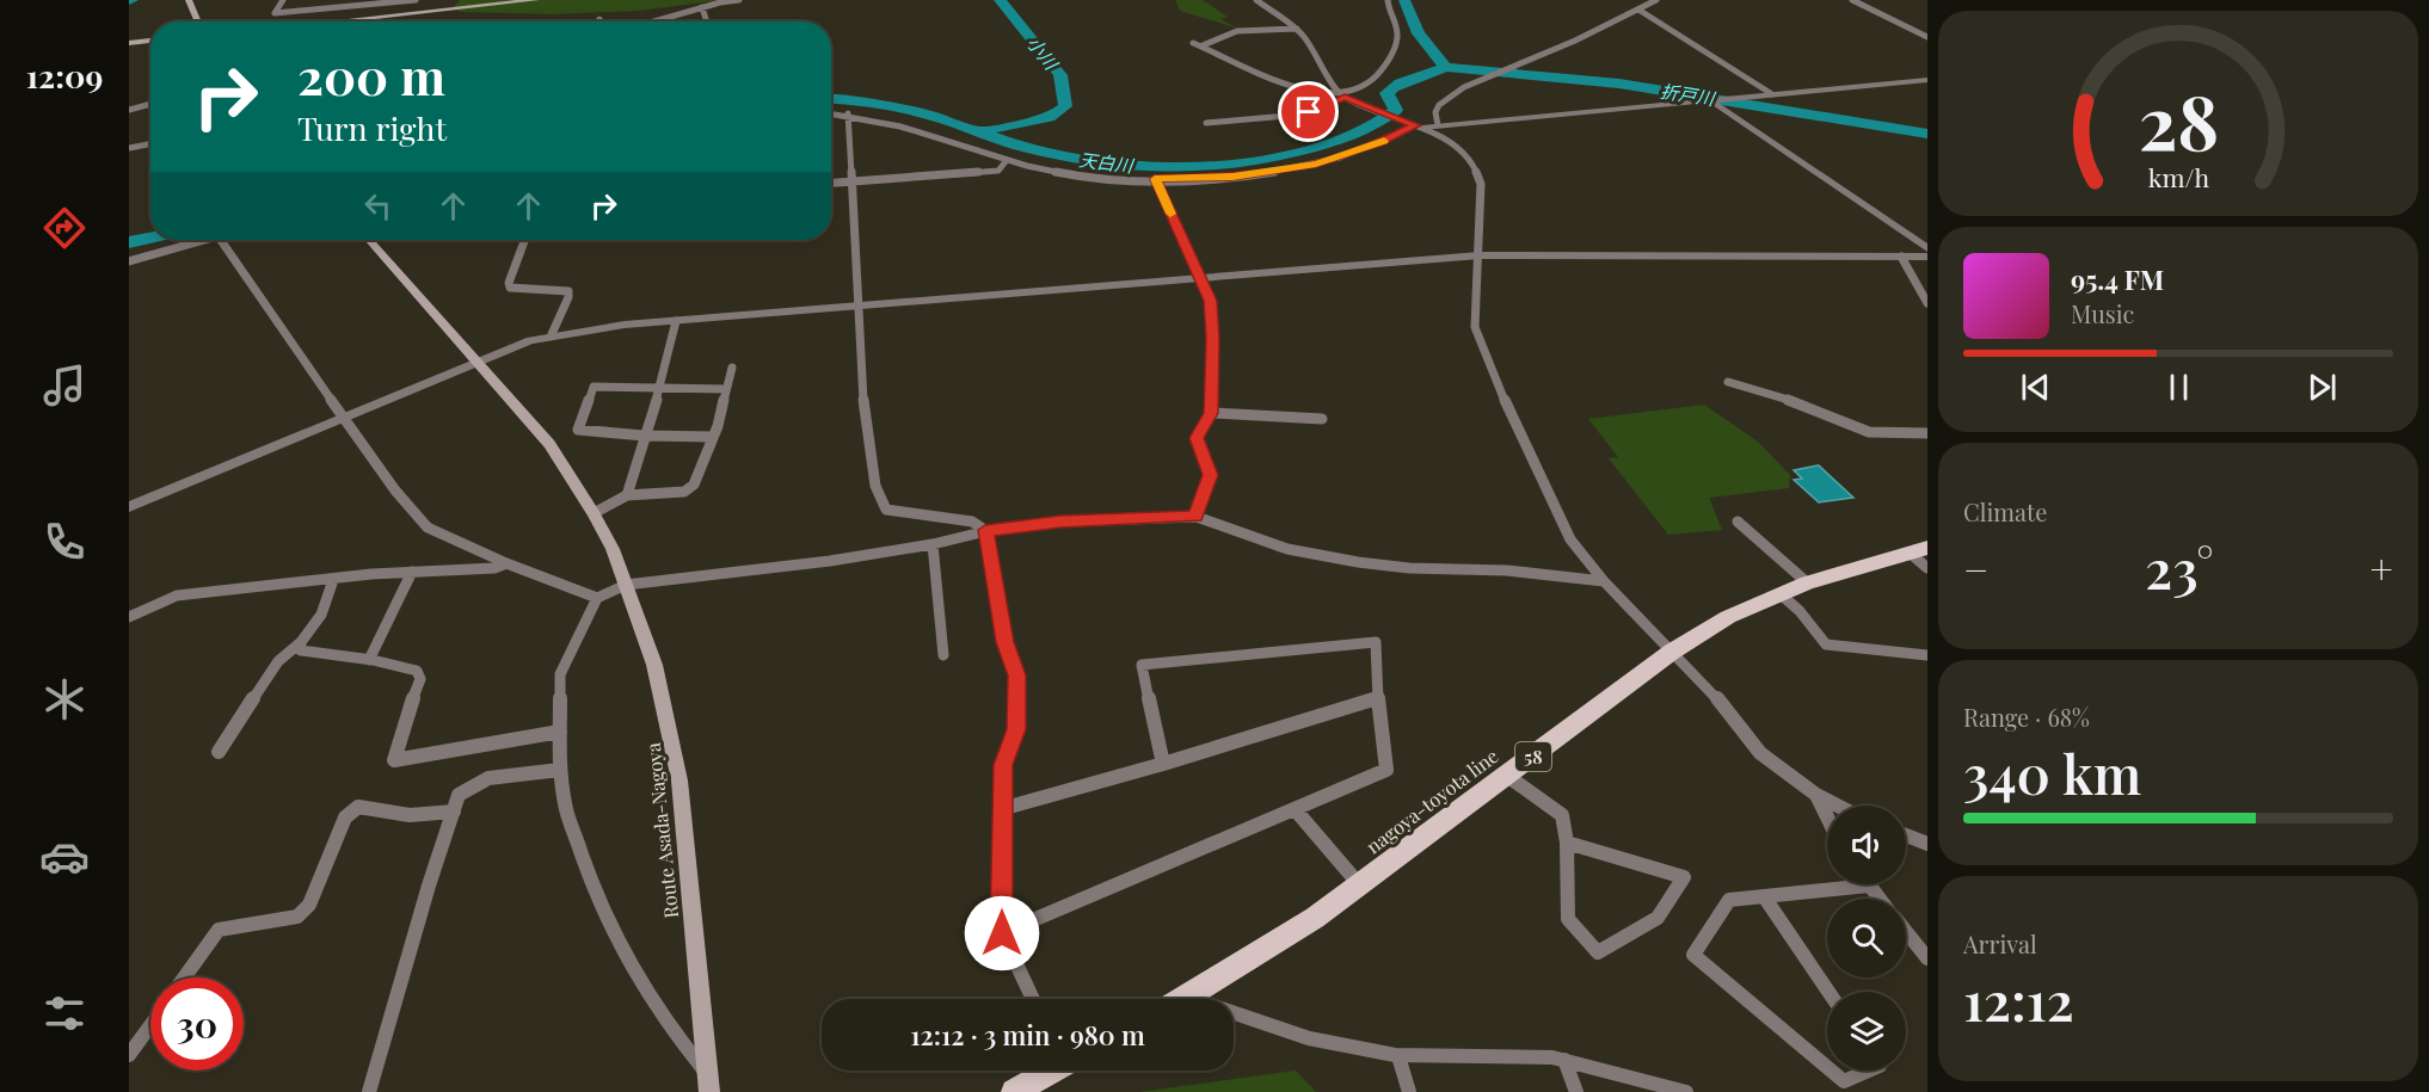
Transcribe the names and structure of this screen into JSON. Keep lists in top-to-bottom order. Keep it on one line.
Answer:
{"streets":{"main road":["58","nagoya-toyota line","Route Asada-Nagoya"]},"water":["小川","折戸川","天白川"],"page":{"tabs":"12:09","turn":["200 m","Turn right"],"song":["95.4 FM","Music"],"tile":["Climate",["Range · 68%","340 km"],["Arrival","12:12"]],"heat":["−","23°","+"],"limit":"30","trip":"12:12 · 3 min · 980 m","gauge":["28","km/h"]}}
